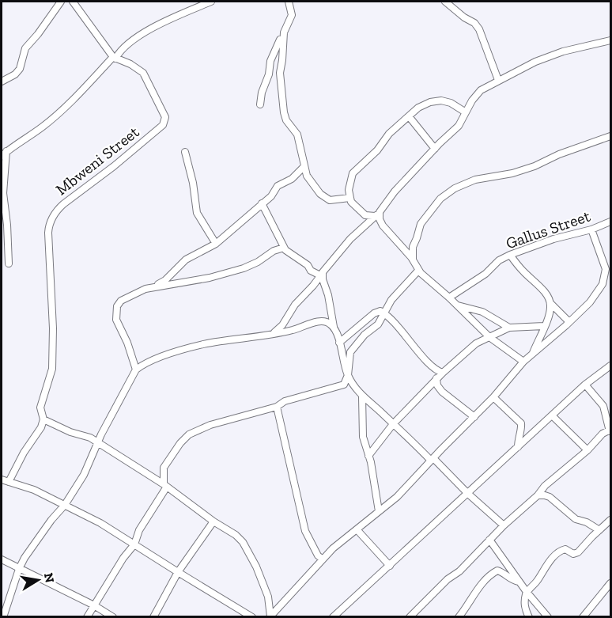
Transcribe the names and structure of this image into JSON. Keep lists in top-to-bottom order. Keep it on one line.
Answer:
{"streets":{"street":["Mbweni Street","Gallus Street"]},"north":"right"}
